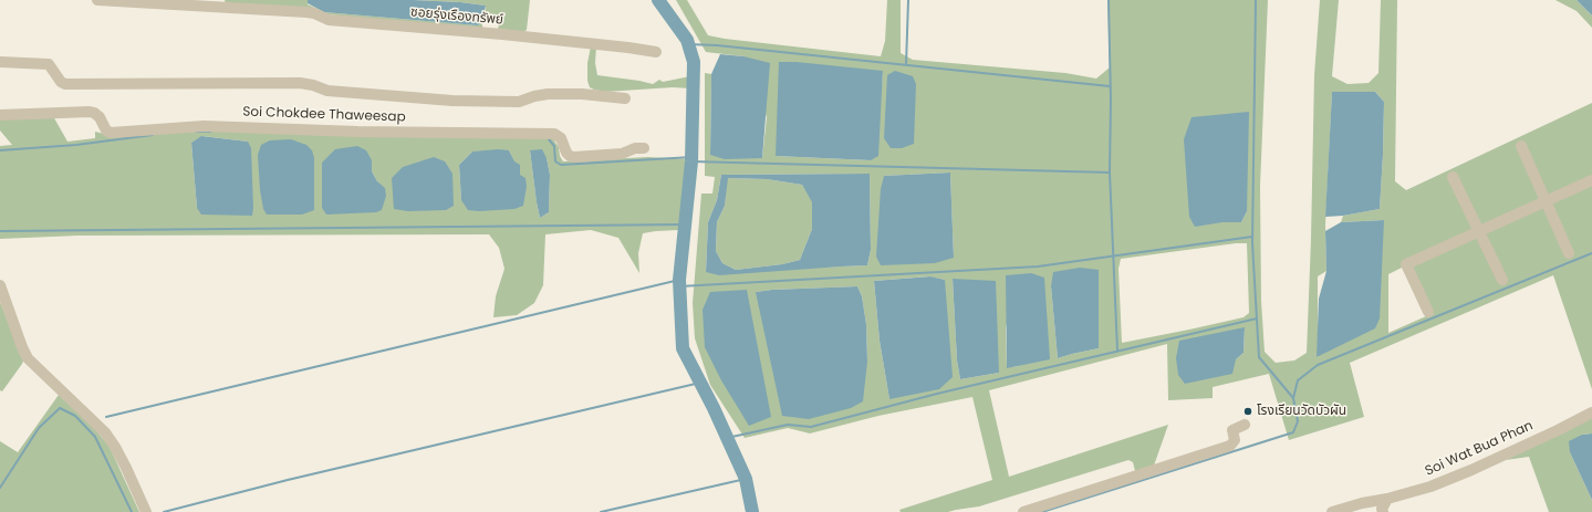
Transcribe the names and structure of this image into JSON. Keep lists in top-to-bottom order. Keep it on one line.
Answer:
{"streets":{"street":["ซอยรุ่งเรืองทรัพย์","Soi Chokdee Thaweesap","Soi Wat Bua Phan"]},"places":["โรงเรียนวัดบัวผัน"]}
